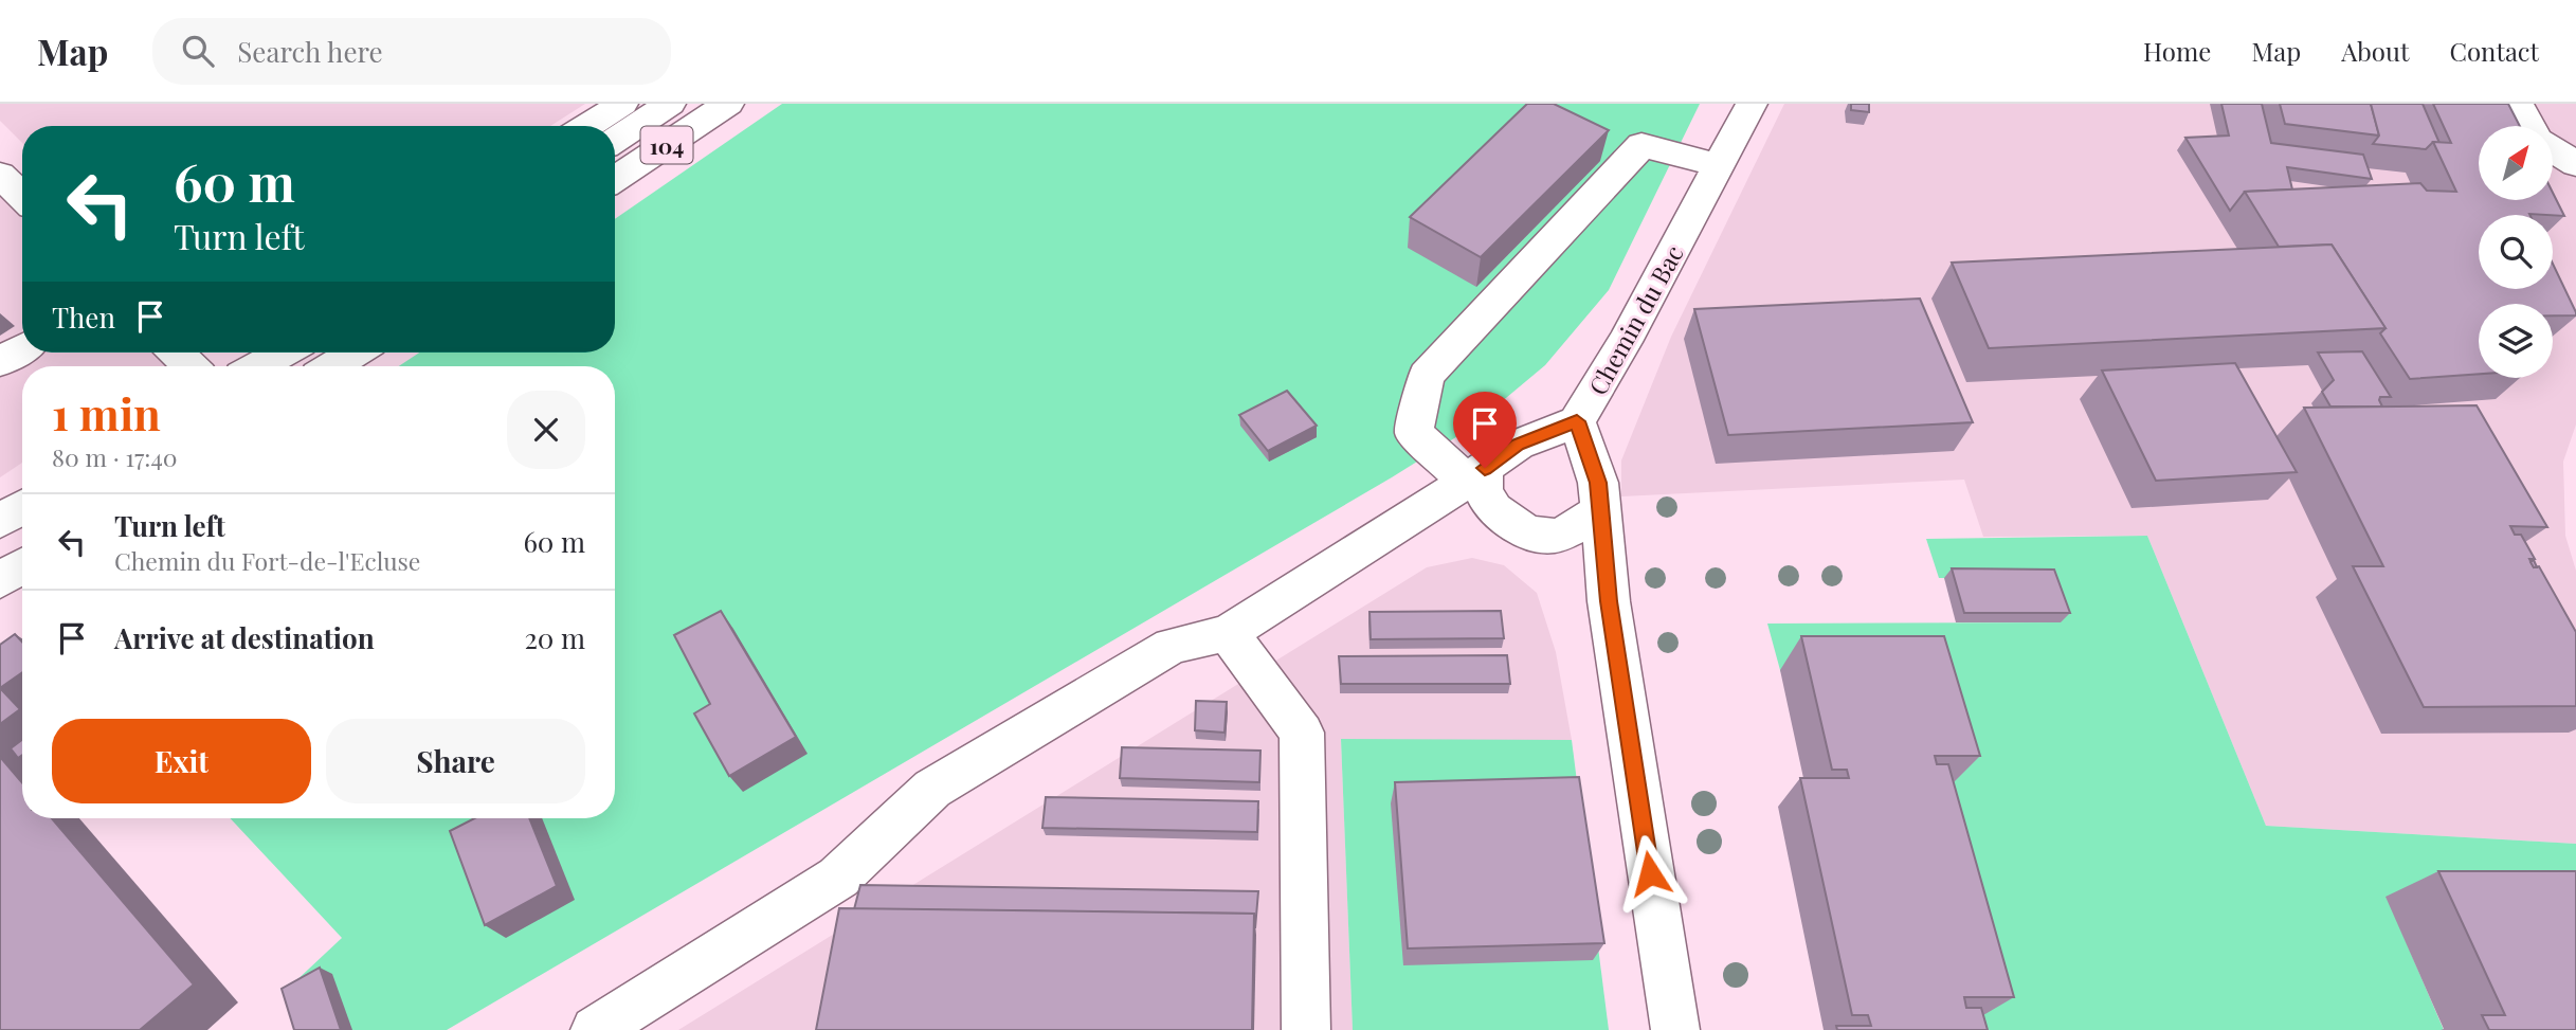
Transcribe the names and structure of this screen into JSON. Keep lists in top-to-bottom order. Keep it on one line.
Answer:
{"streets":{"street":["104","Chemin du Bac"]},"north":"top right","page":{"header":"Map","search":"Search here","nav":["Home","Map","About","Contact"],"turn":["60 m","Turn left"],"then":"Then","heading":["1 min","80 m · 17:40"],"list":[{"name":"Turn left","note":"Chemin du Fort-de-l'Ecluse","value":"60 m"},{"name":"Arrive at destination","value":"20 m"}],"buttons":["Exit","Share"]}}
